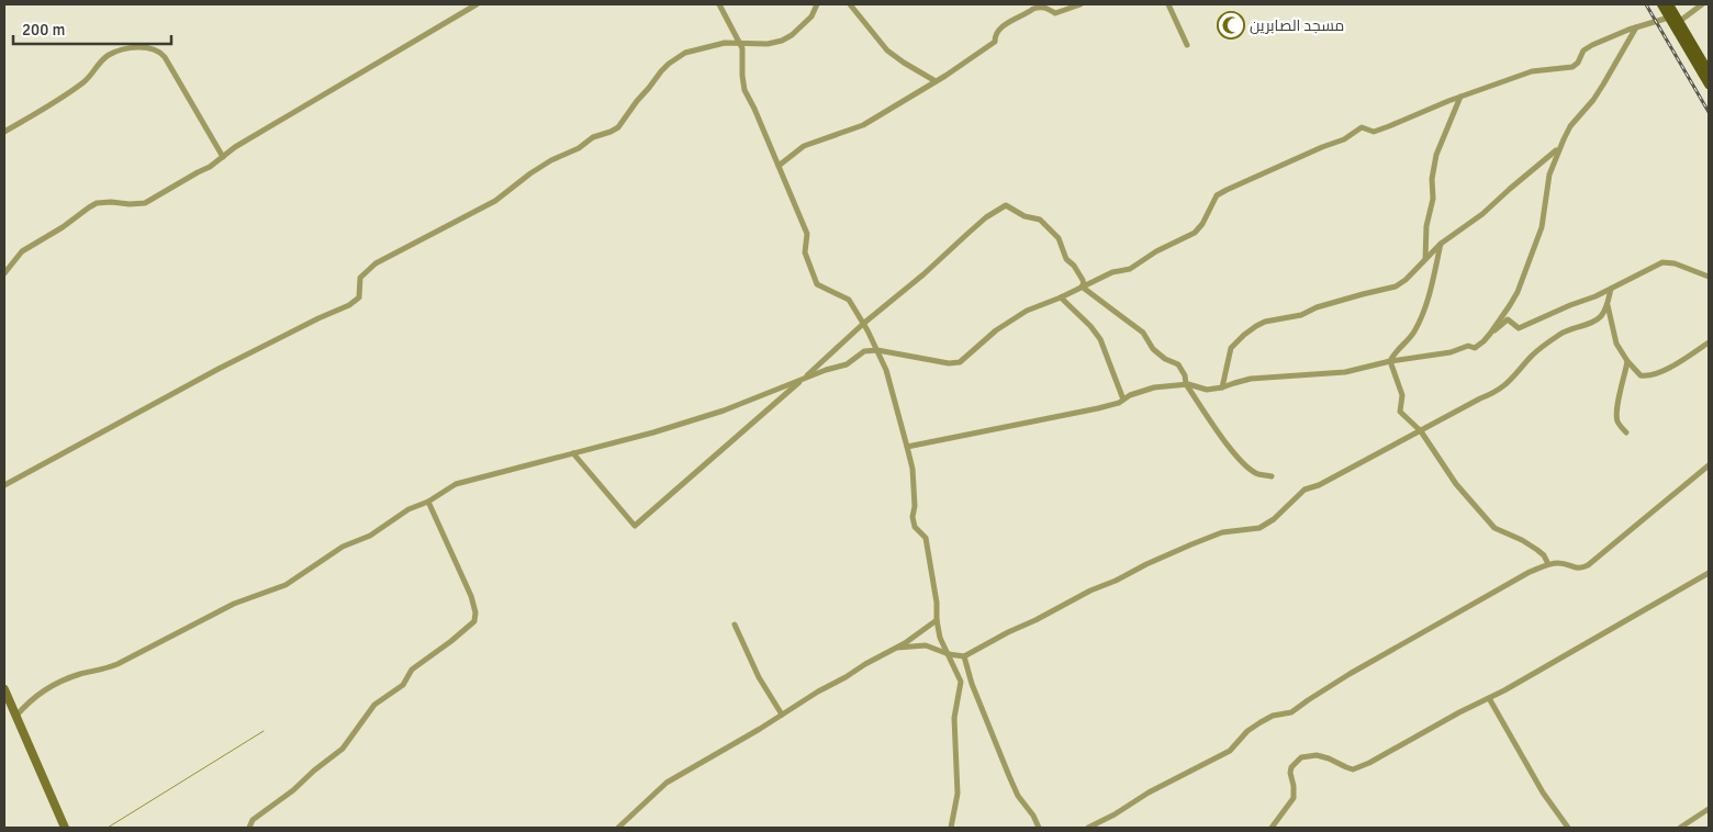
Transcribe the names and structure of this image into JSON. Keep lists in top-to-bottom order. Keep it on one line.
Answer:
{"places":{"mosque":["مسجد الصابرين"]},"scale_bar":"200 m"}
